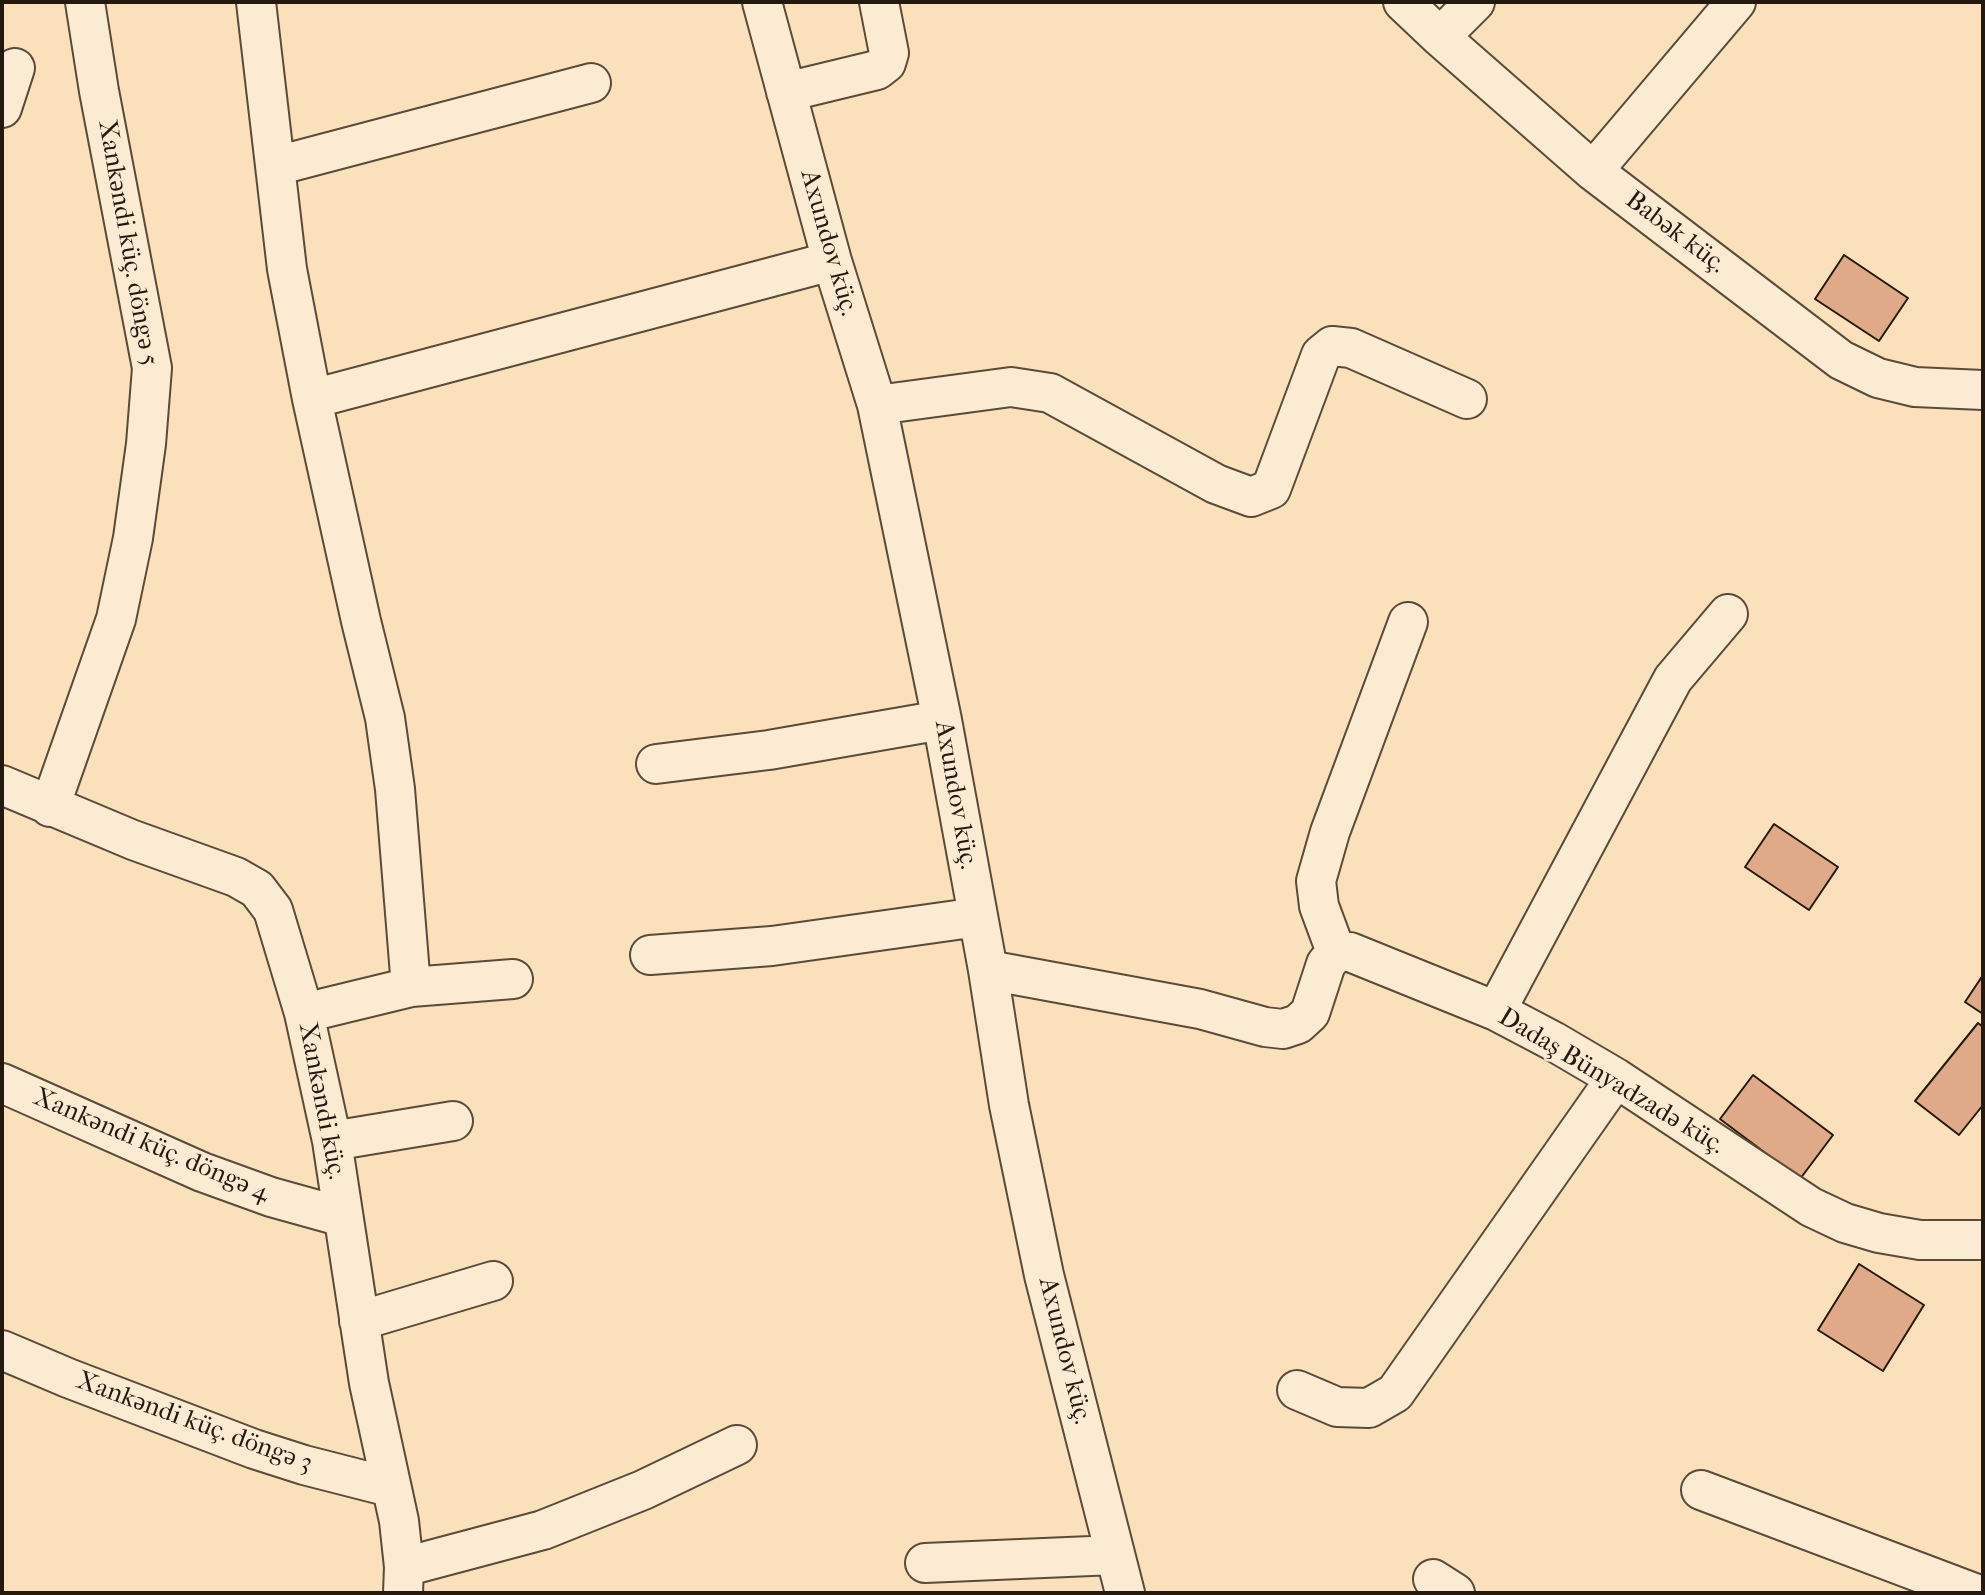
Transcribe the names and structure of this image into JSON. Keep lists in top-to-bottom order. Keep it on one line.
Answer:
{"streets":{"street":["Babək küç.","Xankəndi küç. döngə 5","Axundov küç.","Dadaş Bünyadzadə küç.","Xankəndi küç.","Xankəndi küç. döngə 4","Xankəndi küç. döngə 3"]},"crossings":[["Xankəndi küç. döngə 5","Xankəndi küç."],["Xankəndi küç.","Xankəndi küç. döngə 4"],["Xankəndi küç.","Xankəndi küç. döngə 3"]]}
